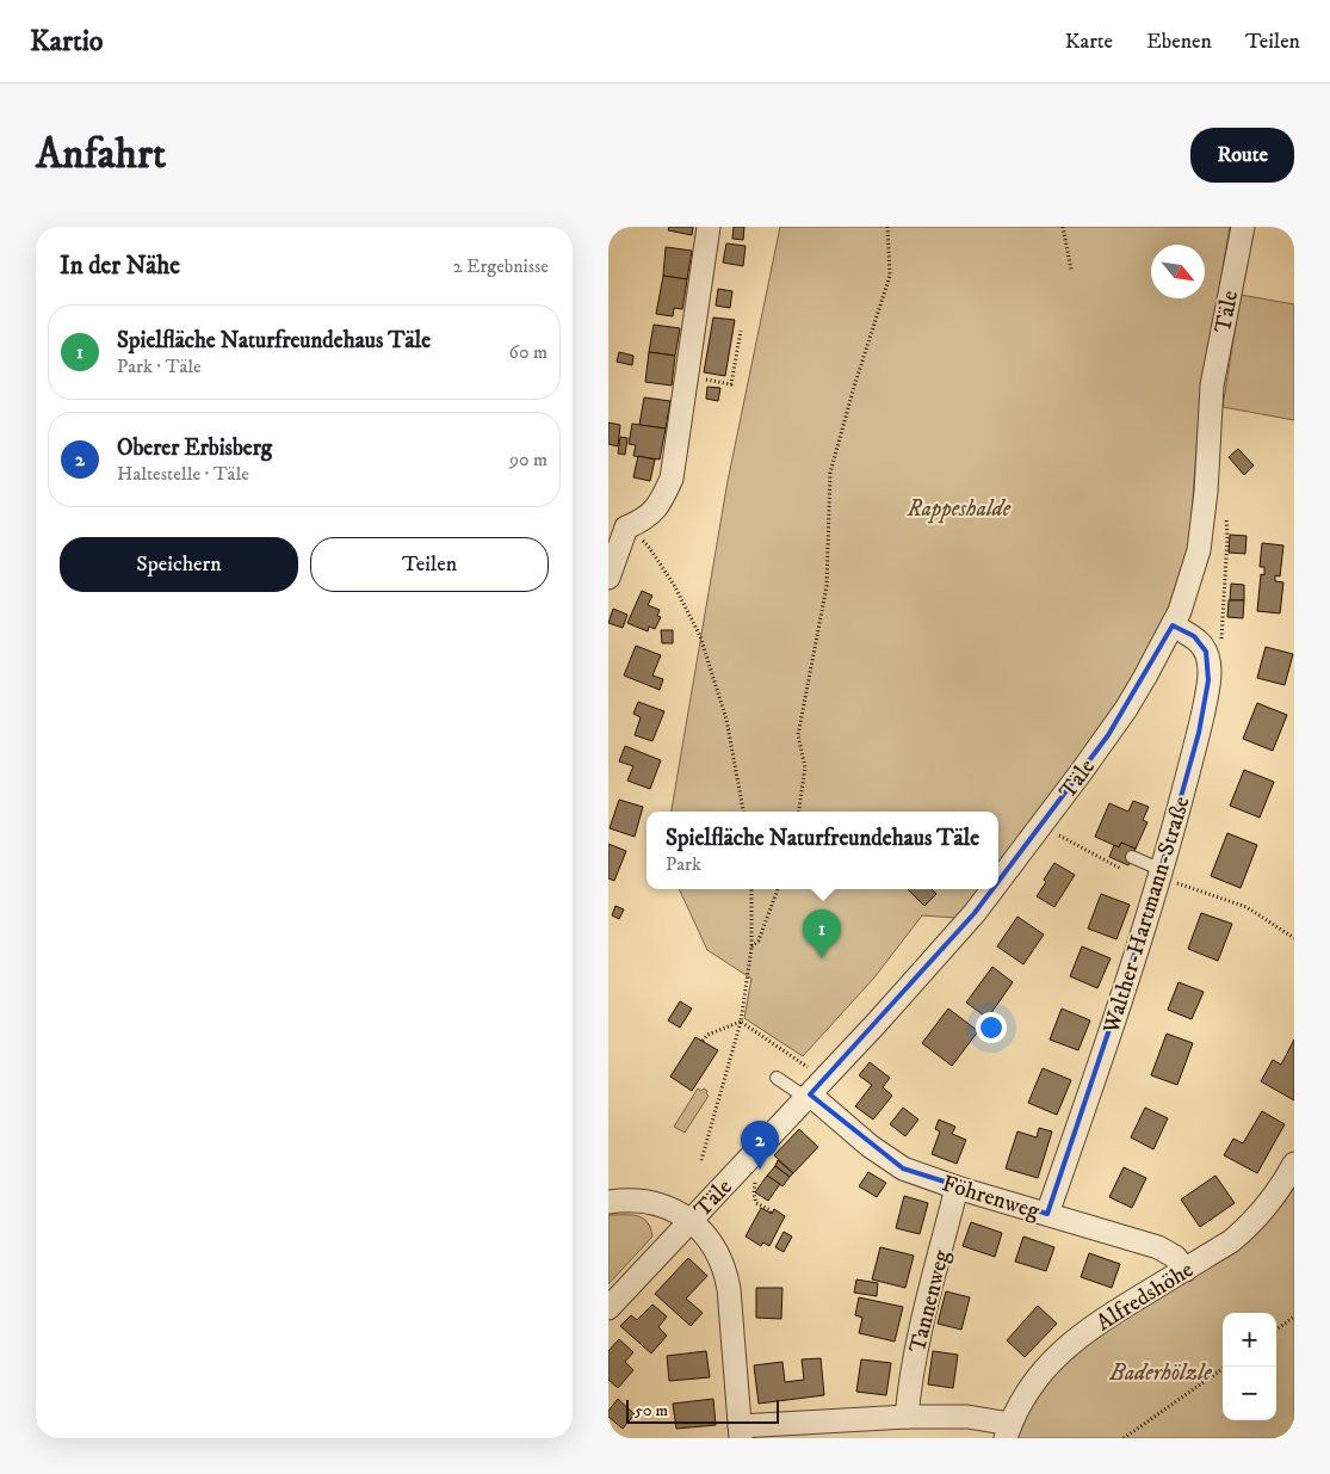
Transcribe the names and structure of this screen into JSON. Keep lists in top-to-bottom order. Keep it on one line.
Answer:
{"streets":{"street":["Täle","Walther-Hartmann-Straße","Föhrenweg","Alfredshöhe","Tannenweg"]},"crossings":[["Täle","Walther-Hartmann-Straße"],["Täle","Föhrenweg"],["Walther-Hartmann-Straße","Föhrenweg"],["Föhrenweg","Alfredshöhe"],["Föhrenweg","Tannenweg"]],"parks":["Rappeshalde","Baderhölzle"],"scale_bar":"50 m","north":"bottom right","page":{"header":"Kartio","nav":["Karte","Ebenen","Teilen"],"buttons":["Route",["Speichern","Teilen"]],"title":"Anfahrt","heading":["In der Nähe","2 Ergebnisse"],"list":[{"mark":"1","name":"Spielfläche Naturfreundehaus Täle","note":"Park · Täle","value":"60 m"},{"mark":"2","name":"Oberer Erbisberg","note":"Haltestelle · Täle","value":"90 m"}],"popup":["Spielfläche Naturfreundehaus Täle","Park"],"pins":["1","2"],"map_buttons":["+","−"],"scale":"50 m"}}
